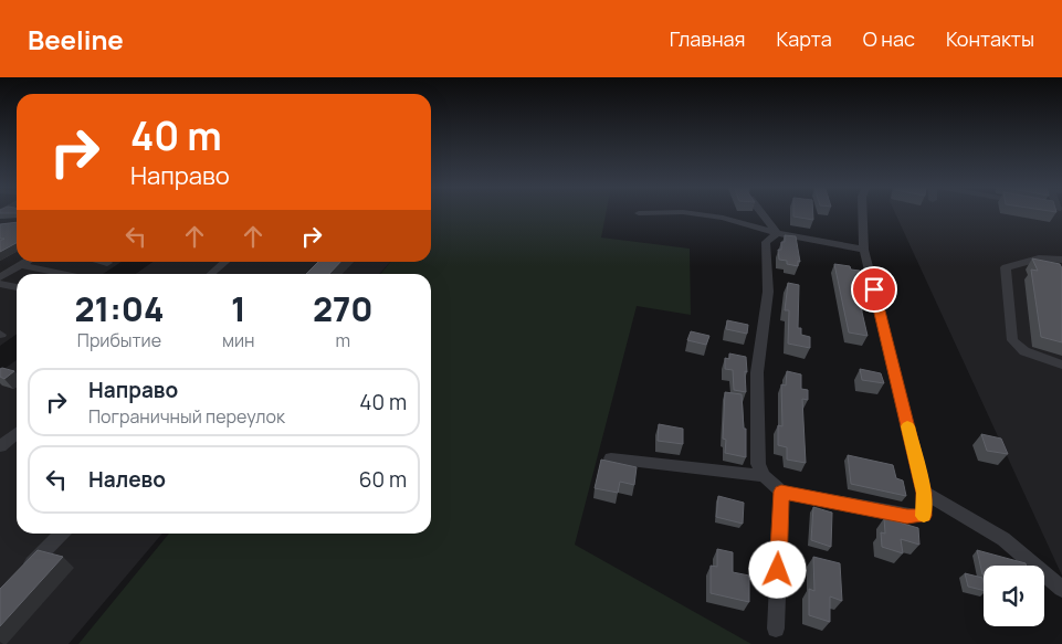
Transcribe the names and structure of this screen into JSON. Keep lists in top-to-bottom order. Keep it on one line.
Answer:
{"page":{"header":"Beeline","nav":["Главная","Карта","О нас","Контакты"],"turn":["40 m","Направо"],"eta":["21:04","Прибытие","1","мин","270","m"],"list":[{"name":"Направо","note":"Пограничный переулок","value":"40 m"},{"name":"Налево","value":"60 m"}]}}
